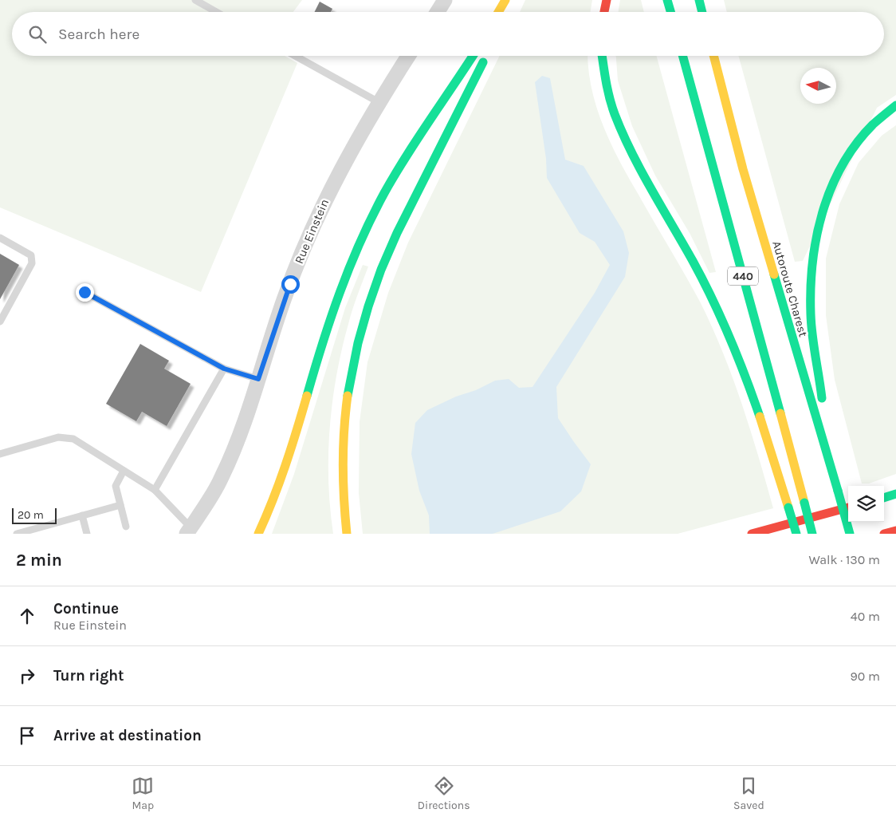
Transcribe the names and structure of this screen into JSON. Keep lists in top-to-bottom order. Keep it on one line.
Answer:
{"streets":{"highway":["440","Autoroute Charest"],"street":["Rue Einstein"]},"scale_bar":"20 m","north":"left","page":{"search":"Search here","scale":"20 m","heading":["2 min","Walk · 130 m"],"list":[["Continue","Rue Einstein","40 m"],["Turn right","90 m"],"Arrive at destination"],"nav":["Map","Directions","Saved"]}}
